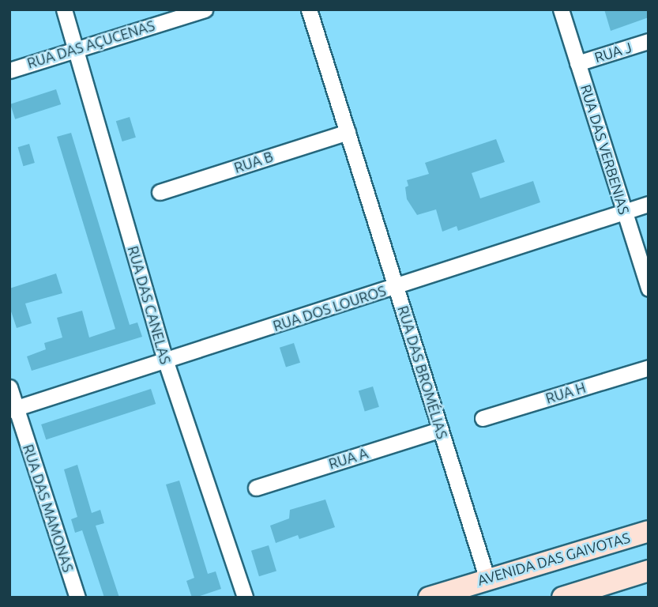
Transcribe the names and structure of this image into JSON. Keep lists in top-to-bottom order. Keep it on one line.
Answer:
{"streets":{"street":["RUA DAS AÇUCENAS","RUA J","RUA DAS VERBENIAS","RUA B","RUA DAS CANELAS","RUA DOS LOUROS","RUA DAS BROMÉLIAS","RUA H","RUA A","RUA DAS MAMONAS","AVENIDA DAS GAIVOTAS"]},"crossings":[["RUA DAS AÇUCENAS","RUA DAS CANELAS"],["RUA J","RUA DAS VERBENIAS"],["RUA DAS VERBENIAS","RUA DOS LOUROS"],["RUA B","RUA DAS BROMÉLIAS"],["RUA DAS CANELAS","RUA DOS LOUROS"],["RUA DOS LOUROS","RUA DAS BROMÉLIAS"],["RUA DOS LOUROS","RUA DAS MAMONAS"],["RUA DAS BROMÉLIAS","RUA A"],["RUA DAS BROMÉLIAS","AVENIDA DAS GAIVOTAS"]]}
